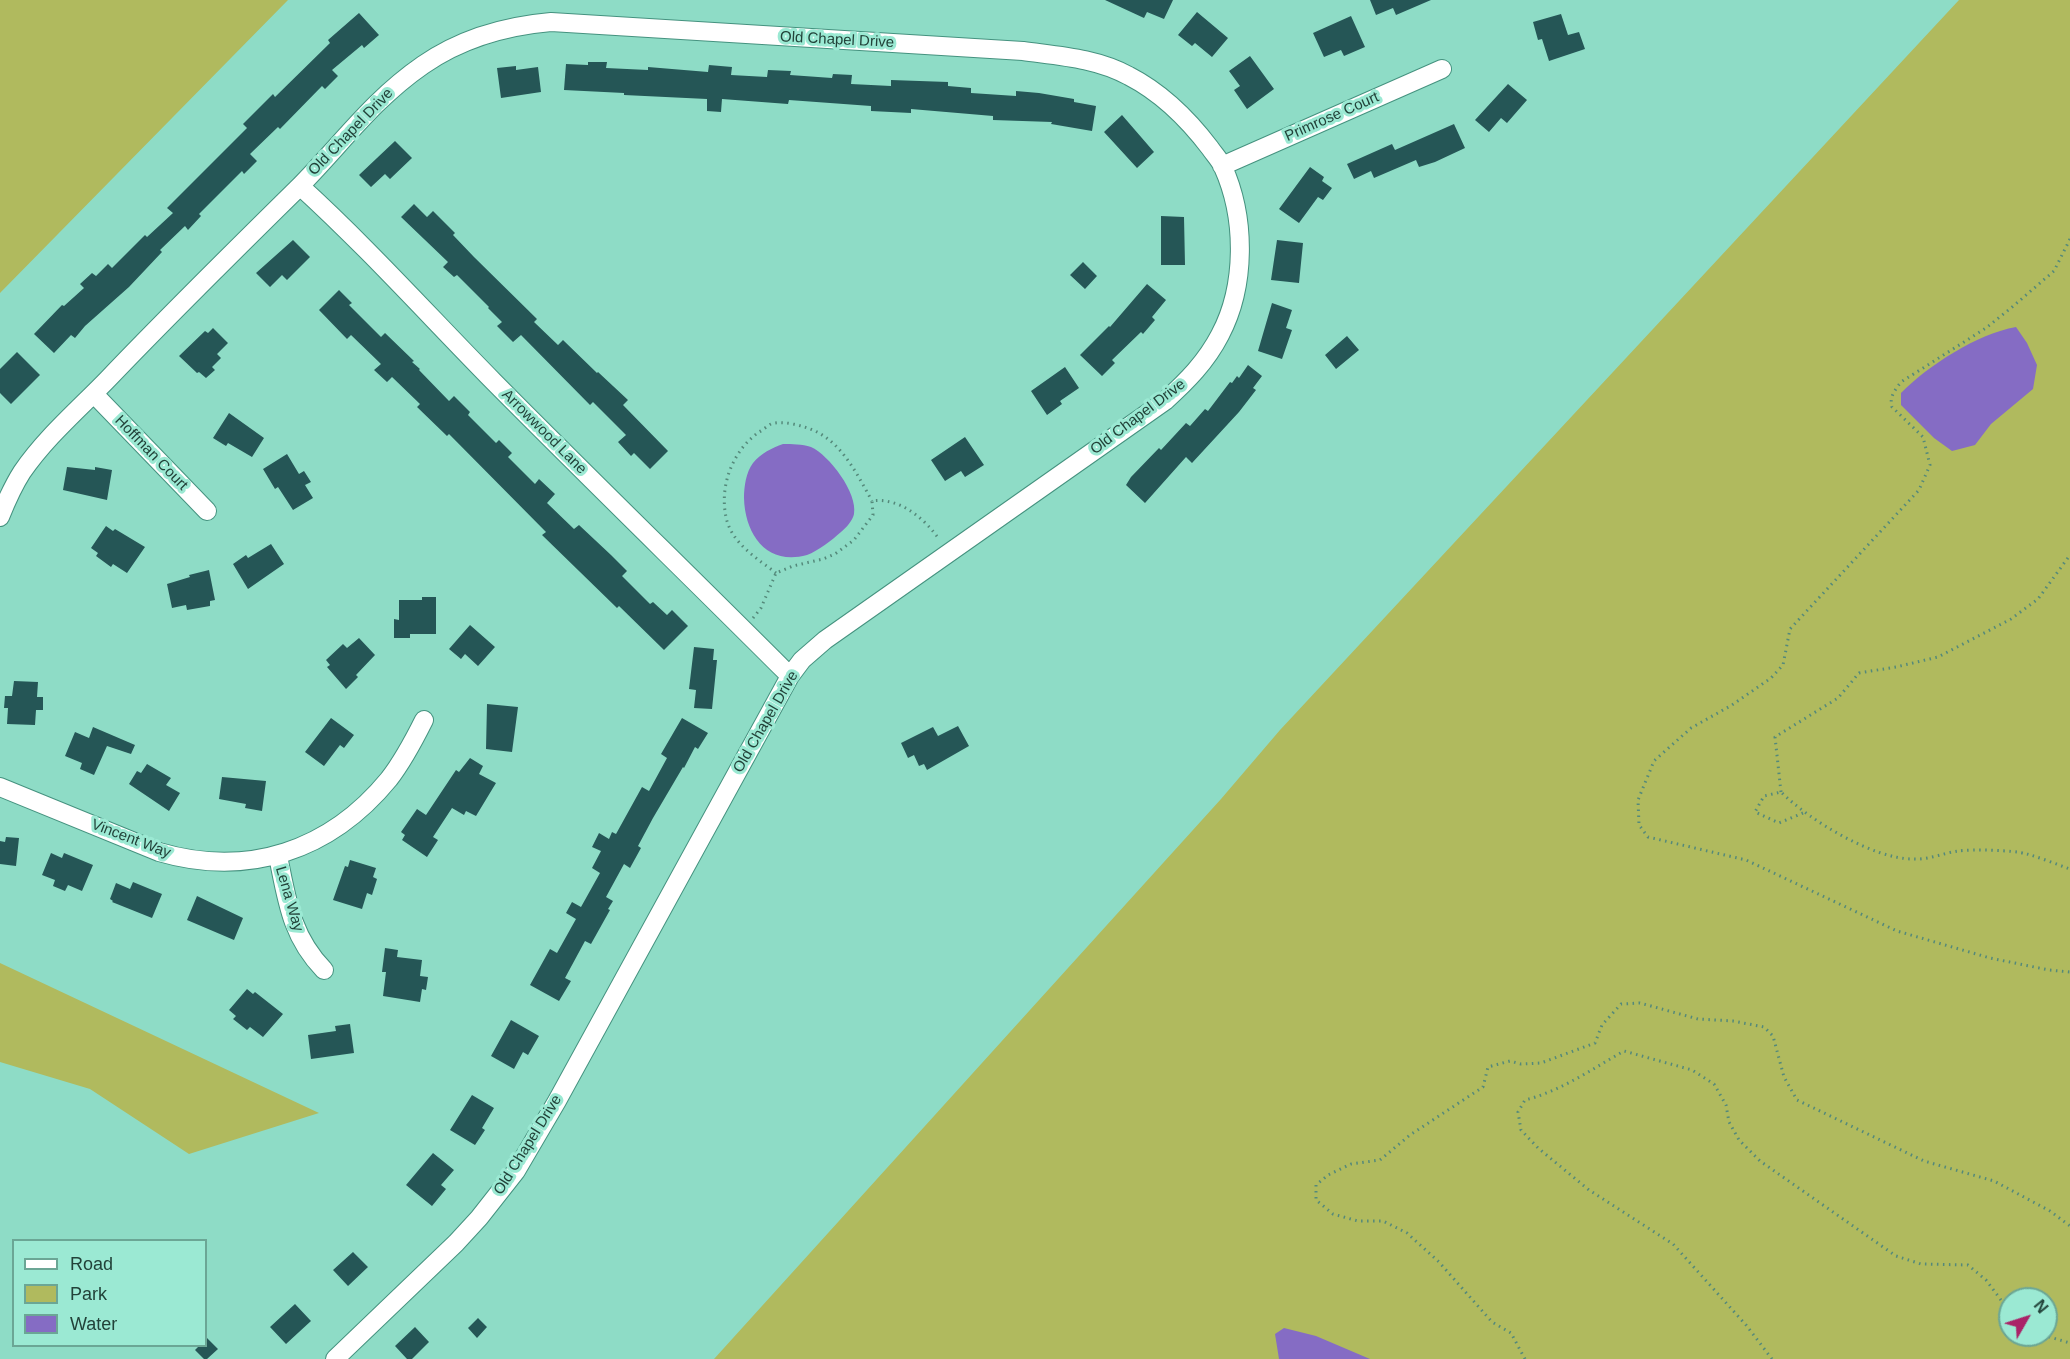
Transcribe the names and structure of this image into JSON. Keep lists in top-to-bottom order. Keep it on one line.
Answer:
{"streets":{"street":["Old Chapel Drive","Primrose Court","Arrowwood Lane","Hoffman Court","Vincent Way","Lena Way"]},"crossings":[["Old Chapel Drive","Primrose Court"],["Old Chapel Drive","Arrowwood Lane"],["Old Chapel Drive","Hoffman Court"],["Vincent Way","Lena Way"]],"legend":["Road","Park","Water"],"north":"top right"}
